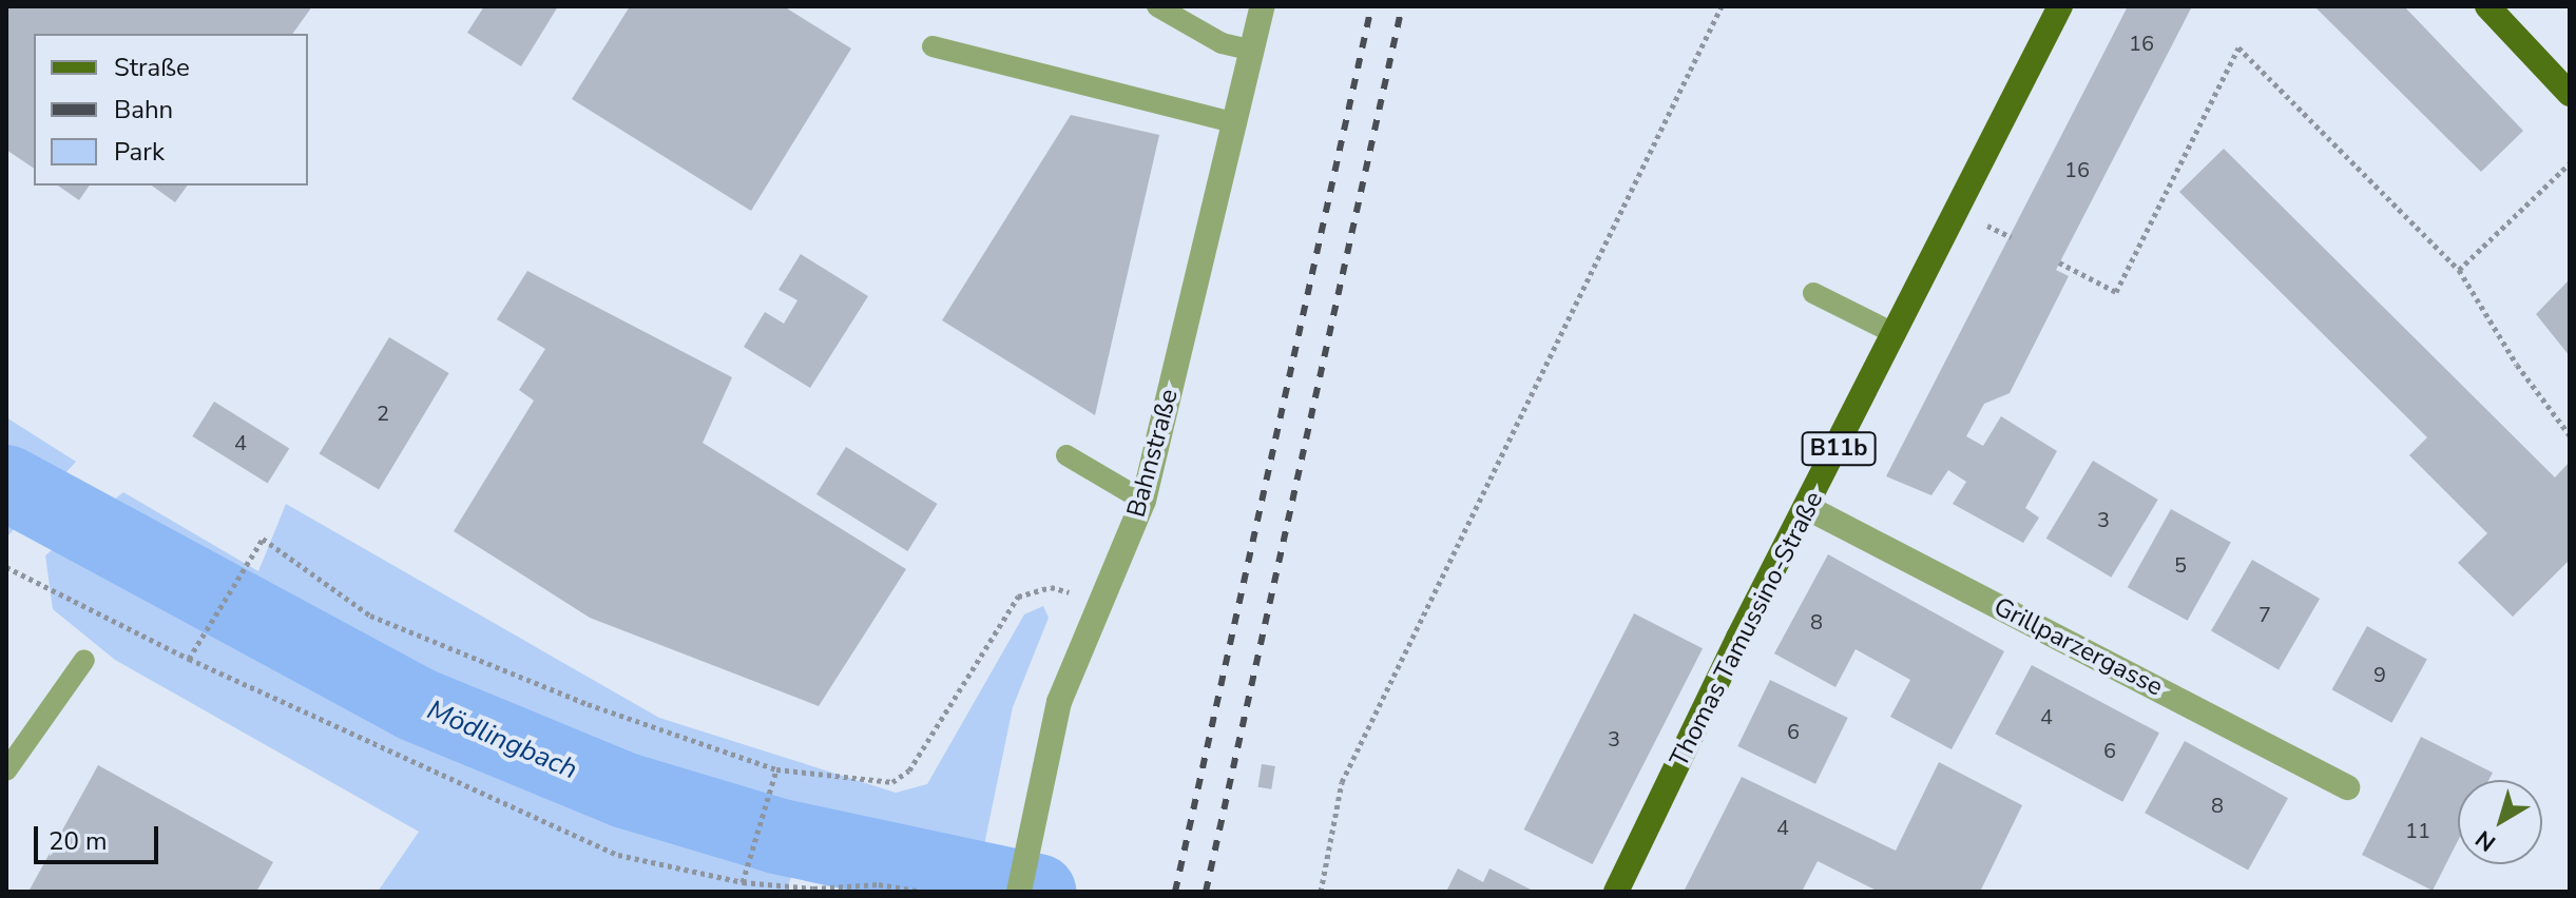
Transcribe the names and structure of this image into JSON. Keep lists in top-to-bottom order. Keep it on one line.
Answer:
{"streets":{"main road":["B11b","Thomas Tamussino-Straße"],"street":["Bahnstraße","Grillparzergasse"]},"crossings":[["Thomas Tamussino-Straße","Grillparzergasse"]],"water":["Mödlingbach"],"house_numbers":["16","16","2","4","3","5","7","8","9","4","6","3","6","8","4","11"],"legend":["Straße","Bahn","Park"],"scale_bar":"20 m","north":"bottom left"}
